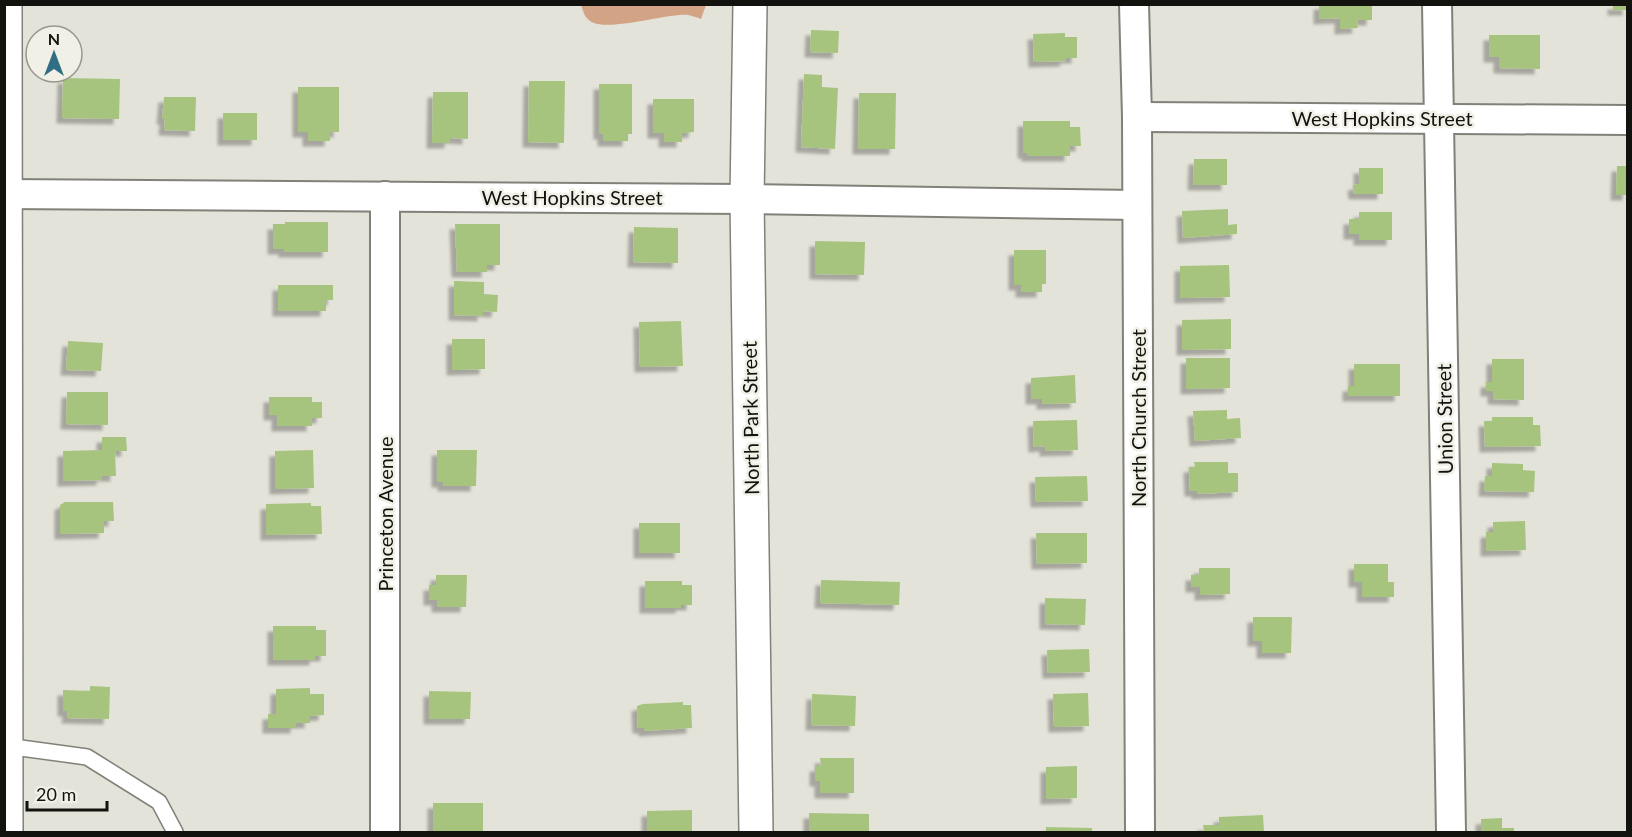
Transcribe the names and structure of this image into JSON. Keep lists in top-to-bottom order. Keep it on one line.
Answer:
{"streets":{"main road":["North Park Street"],"street":["West Hopkins Street","North Church Street","Union Street","Princeton Avenue"]},"crossings":[["West Hopkins Street","North Park Street"],["West Hopkins Street","North Church Street"],["West Hopkins Street","Union Street"],["West Hopkins Street","Princeton Avenue"]],"scale_bar":"20 m","north":"top"}
